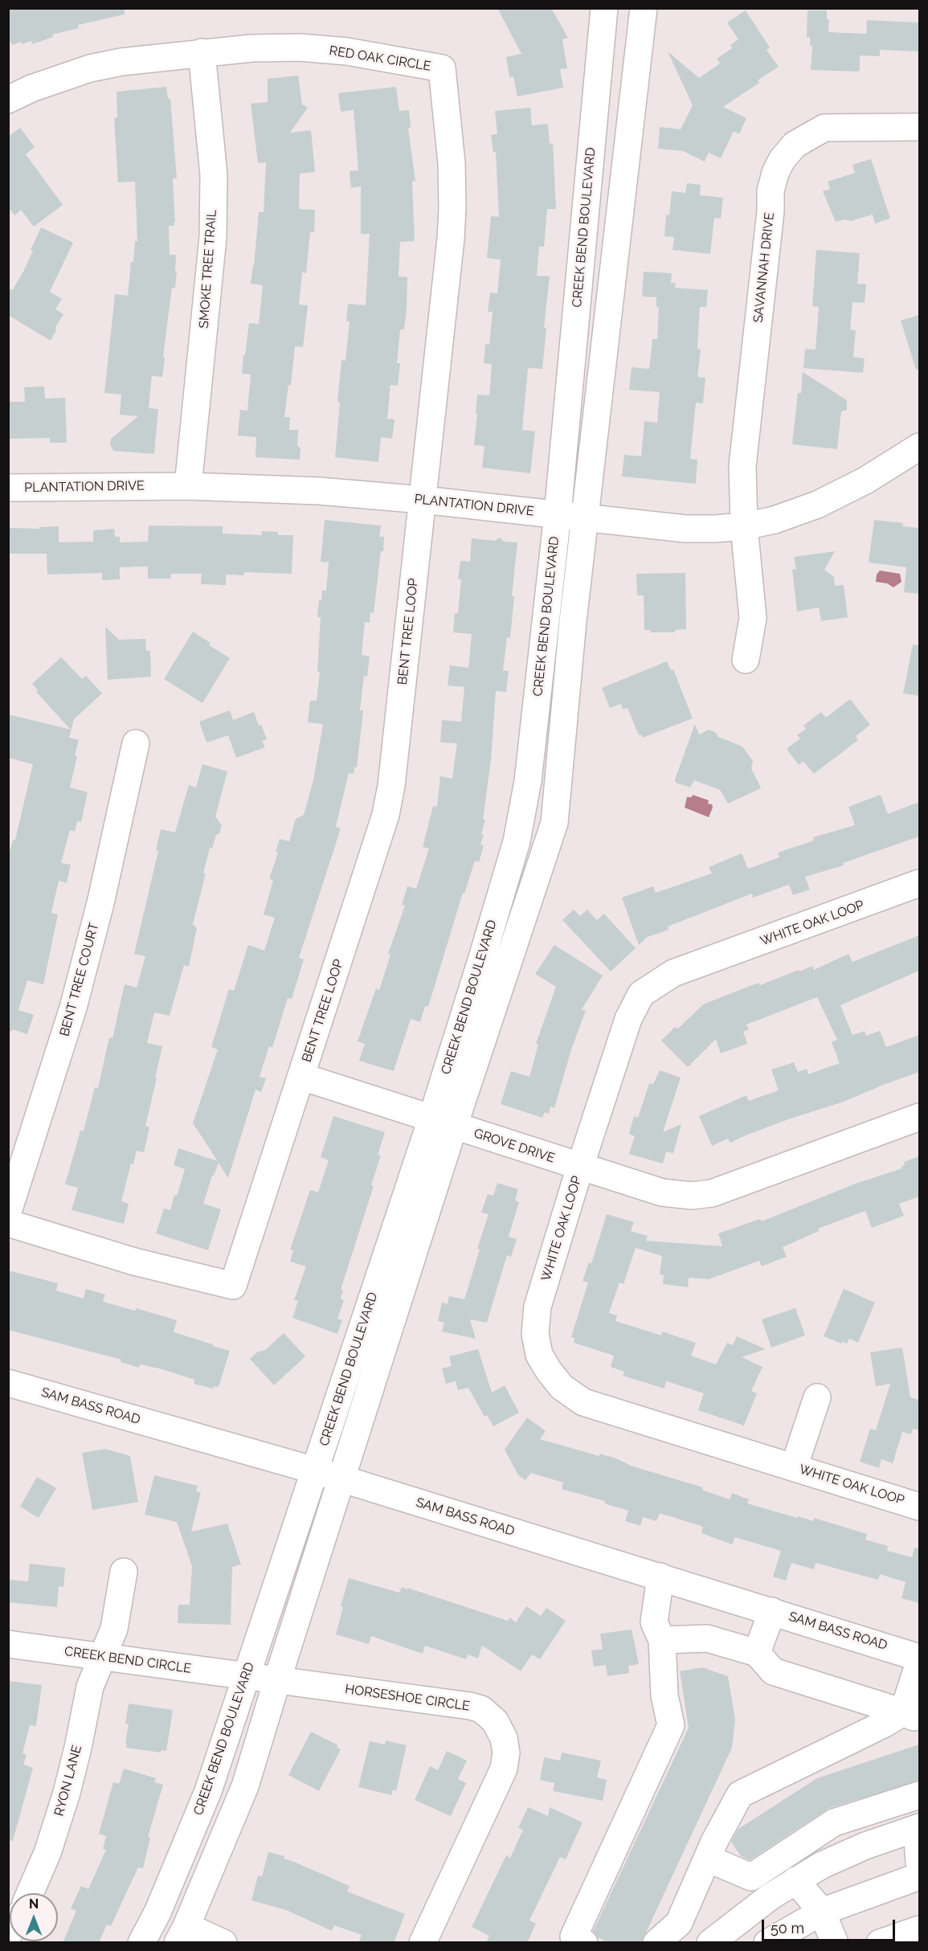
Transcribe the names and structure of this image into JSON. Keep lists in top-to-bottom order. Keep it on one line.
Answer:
{"streets":{"street":["RED OAK CIRCLE","CREEK BEND BOULEVARD","SAVANNAH DRIVE","SMOKE TREE TRAIL","PLANTATION DRIVE","BENT TREE LOOP","WHITE OAK LOOP","BENT TREE COURT","GROVE DRIVE","SAM BASS ROAD","CREEK BEND CIRCLE","HORSESHOE CIRCLE","RYON LANE"]},"crossings":[["RED OAK CIRCLE","SMOKE TREE TRAIL"],["RED OAK CIRCLE","PLANTATION DRIVE"],["RED OAK CIRCLE","BENT TREE LOOP"],["CREEK BEND BOULEVARD","PLANTATION DRIVE"],["CREEK BEND BOULEVARD","GROVE DRIVE"],["CREEK BEND BOULEVARD","SAM BASS ROAD"],["CREEK BEND BOULEVARD","CREEK BEND CIRCLE"],["CREEK BEND BOULEVARD","HORSESHOE CIRCLE"],["SAVANNAH DRIVE","PLANTATION DRIVE"],["SMOKE TREE TRAIL","PLANTATION DRIVE"],["PLANTATION DRIVE","BENT TREE LOOP"],["BENT TREE LOOP","GROVE DRIVE"],["WHITE OAK LOOP","GROVE DRIVE"],["CREEK BEND CIRCLE","HORSESHOE CIRCLE"],["CREEK BEND CIRCLE","RYON LANE"]],"scale_bar":"50 m","north":"top"}
